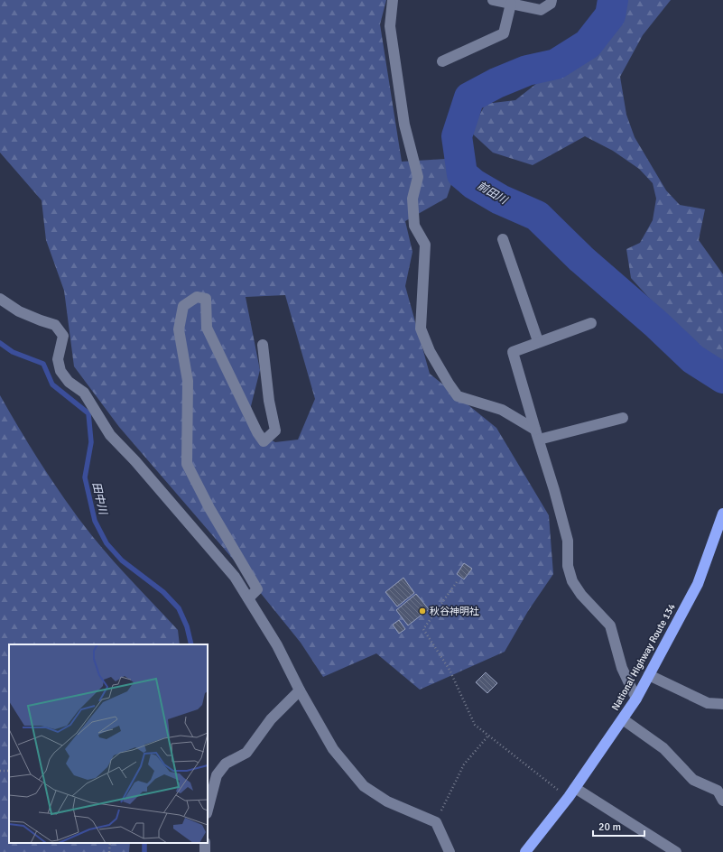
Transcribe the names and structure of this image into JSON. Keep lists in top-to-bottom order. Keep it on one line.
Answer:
{"streets":{"highway":["National Highway Route 134"]},"water":["前田川","田中川"],"places":["秋谷神明社"],"scale_bar":"20 m"}
